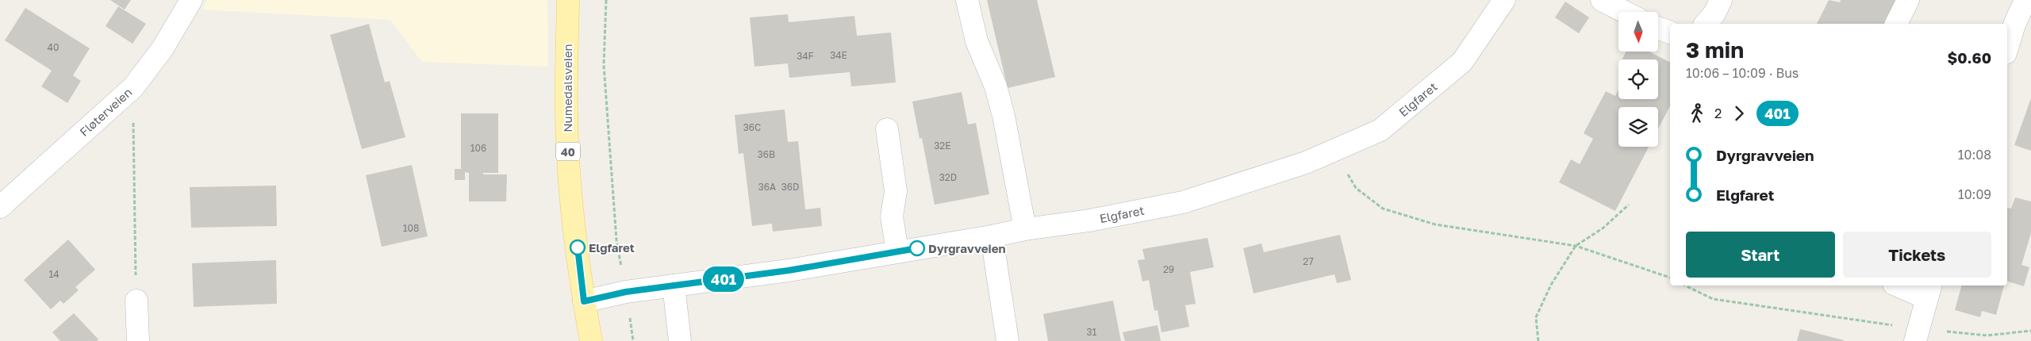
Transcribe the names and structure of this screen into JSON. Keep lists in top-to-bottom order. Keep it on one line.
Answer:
{"streets":{"main road":["Numedalsveien","40"],"street":["Elgfaret","Fløterveien"]},"crossings":[["Numedalsveien","Elgfaret"]],"places":["Elgfaret","Dyrgravveien"],"lines":["bus line 401"],"house_numbers":["40","34E","34F","36C","32E","106","36B","32D","36A","36D","108","27","29","14","31"],"north":"bottom","page":{"on_map":"401","heading":["3 min","10:06 – 10:09 · Bus","$0.60"],"legs":["2","401"],"list":[{"name":"Dyrgravveien","value":"10:08"},{"name":"Elgfaret","value":"10:09"}],"buttons":["Start","Tickets"]}}
